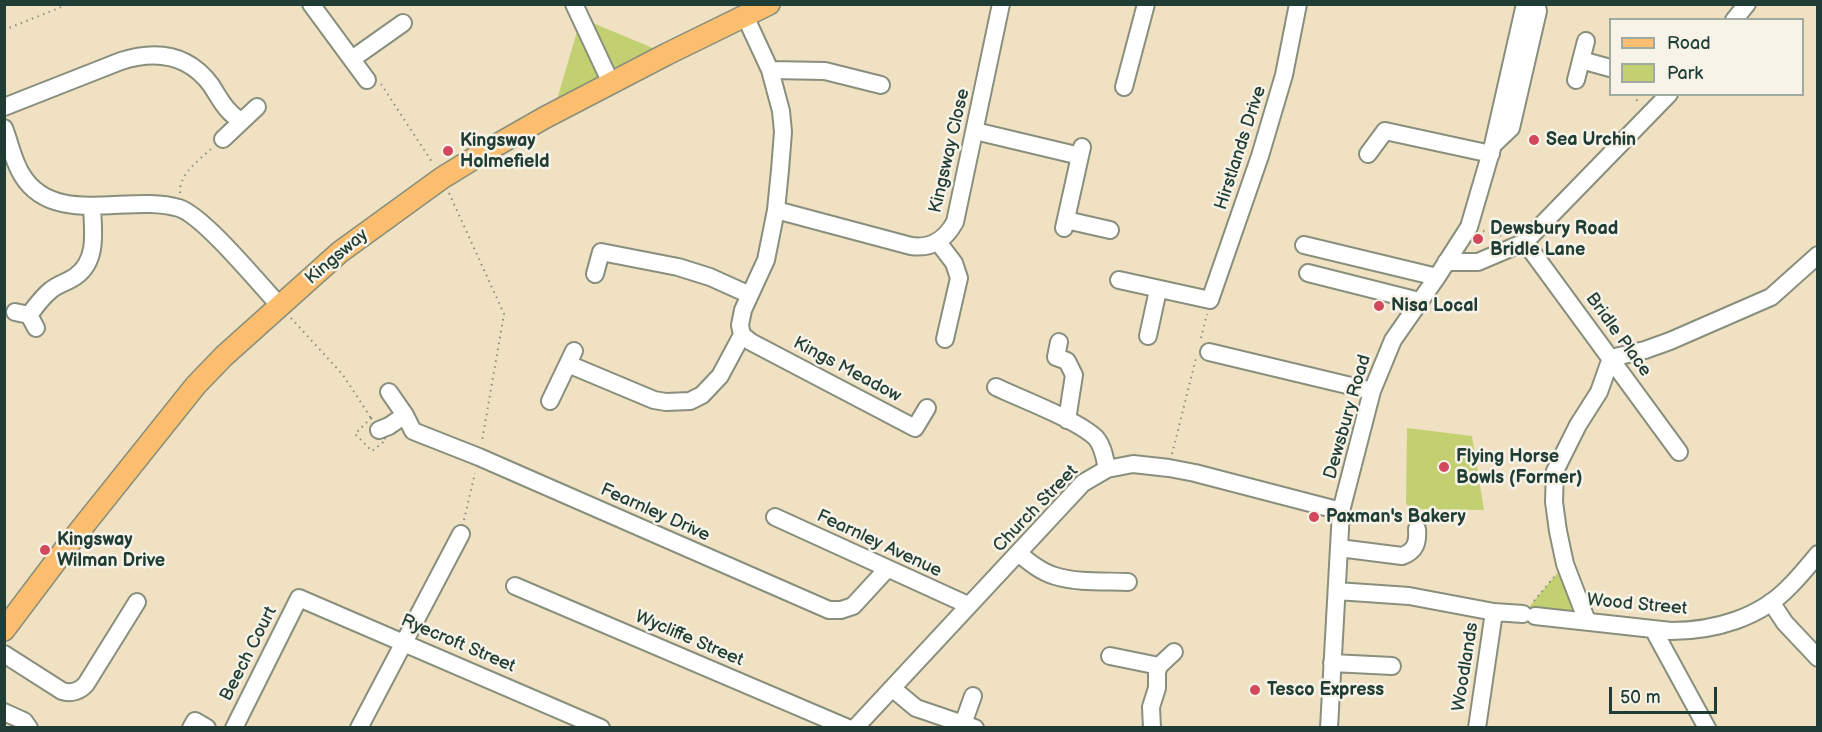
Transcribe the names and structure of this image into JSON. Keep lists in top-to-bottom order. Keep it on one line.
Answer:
{"streets":{"main road":["Kingsway"],"street":["Hirstlands Drive","Kingsway Close","Bridle Place","Kings Meadow","Dewsbury Road","Church Street","Fearnley Drive","Fearnley Avenue","Wood Street","Wycliffe Street","Ryecroft Street","Beech Court","Woodlands"]},"crossings":[["Dewsbury Road","Church Street"],["Dewsbury Road","Wood Street"],["Church Street","Fearnley Avenue"],["Fearnley Drive","Fearnley Avenue"],["Wood Street","Woodlands"],["Ryecroft Street","Beech Court"]],"places":["Sea Urchin","Kingsway Holmefield","Dewsbury Road Bridle Lane","Nisa Local","Flying Horse Bowls (Former)","Paxman's Bakery","Kingsway Wilman Drive","Tesco Express"],"legend":["Road","Park"],"scale_bar":"50 m"}
